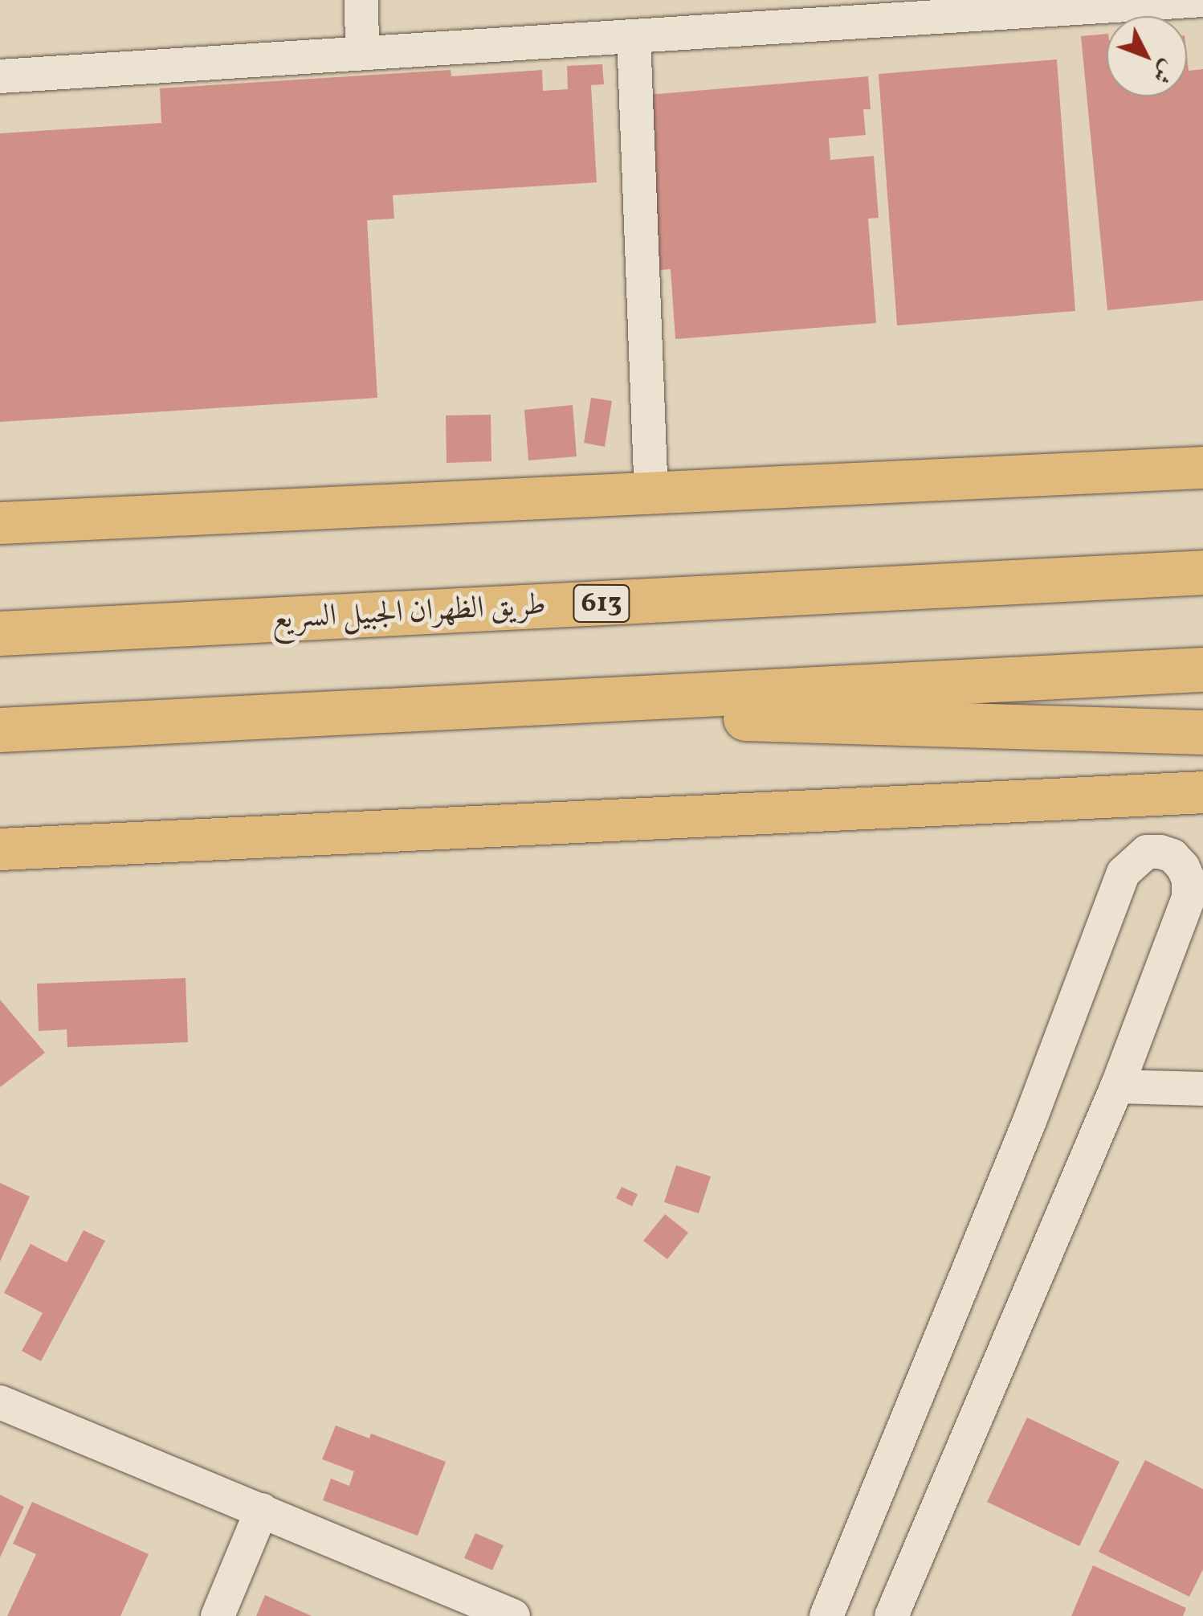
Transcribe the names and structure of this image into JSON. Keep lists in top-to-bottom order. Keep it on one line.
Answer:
{"streets":{"highway":["613","طريق الظهران الجبيل السريع"]},"north":"bottom right"}
